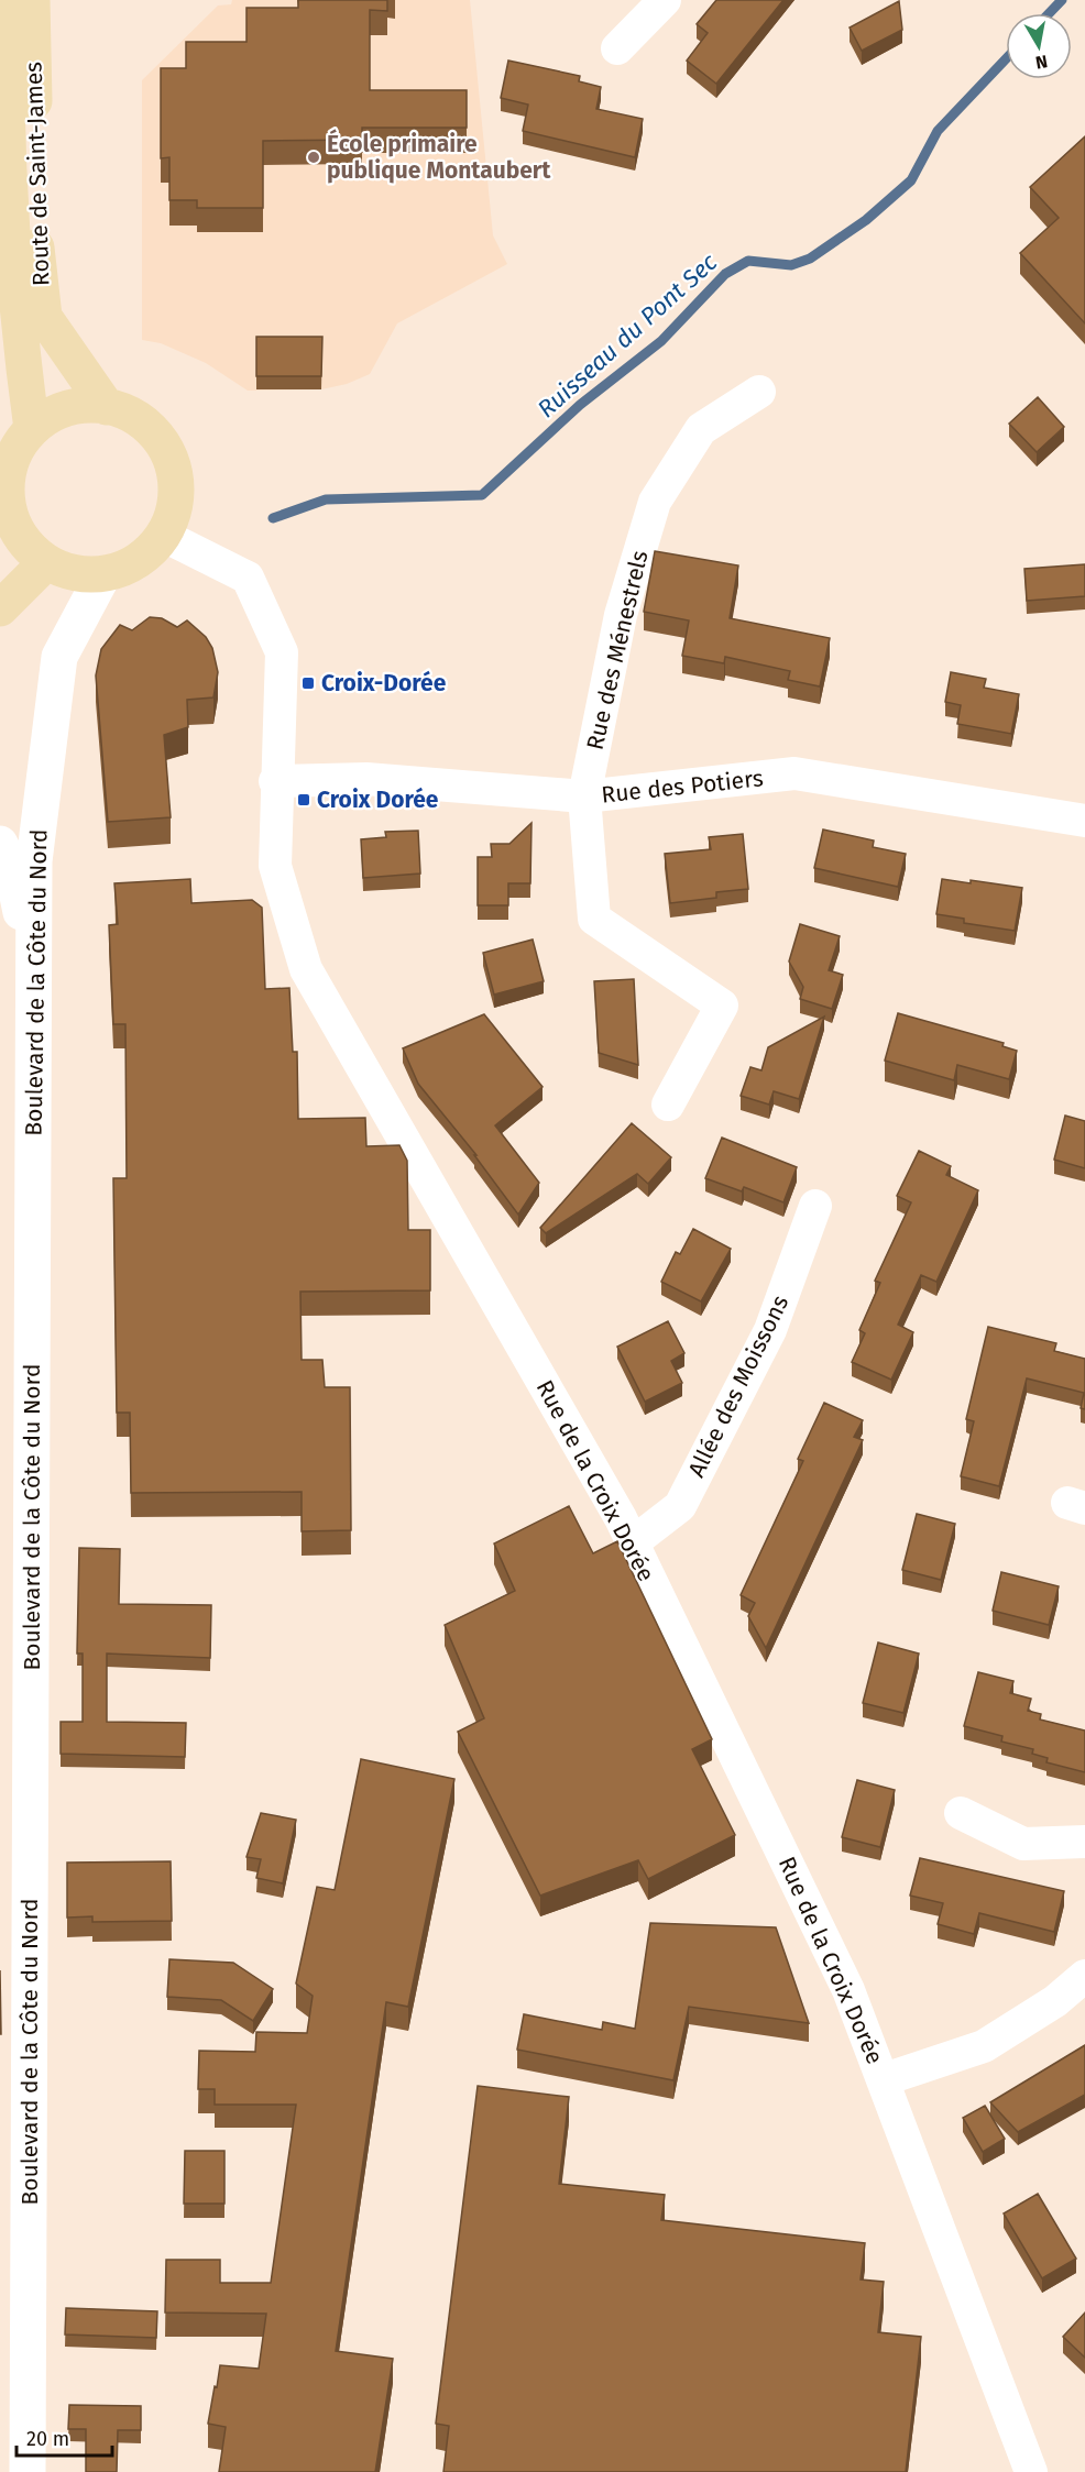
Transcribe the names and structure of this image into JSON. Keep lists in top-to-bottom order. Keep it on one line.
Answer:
{"streets":{"main road":["Route de Saint-James","Boulevard de la Côte du Nord"],"street":["Rue des Ménestrels","Rue des Potiers","Allée des Moissons","Rue de la Croix Dorée"]},"crossings":[["Route de Saint-James","Boulevard de la Côte du Nord"],["Route de Saint-James","Rue de la Croix Dorée"],["Rue des Ménestrels","Rue des Potiers"],["Rue des Potiers","Rue de la Croix Dorée"],["Boulevard de la Côte du Nord","Rue de la Croix Dorée"],["Allée des Moissons","Rue de la Croix Dorée"]],"water":["Ruisseau du Pont Sec"],"places":{"other":["École primaire publique Montaubert"],"transit":["Croix-Dorée","Croix Dorée"]},"scale_bar":"20 m","north":"bottom"}
